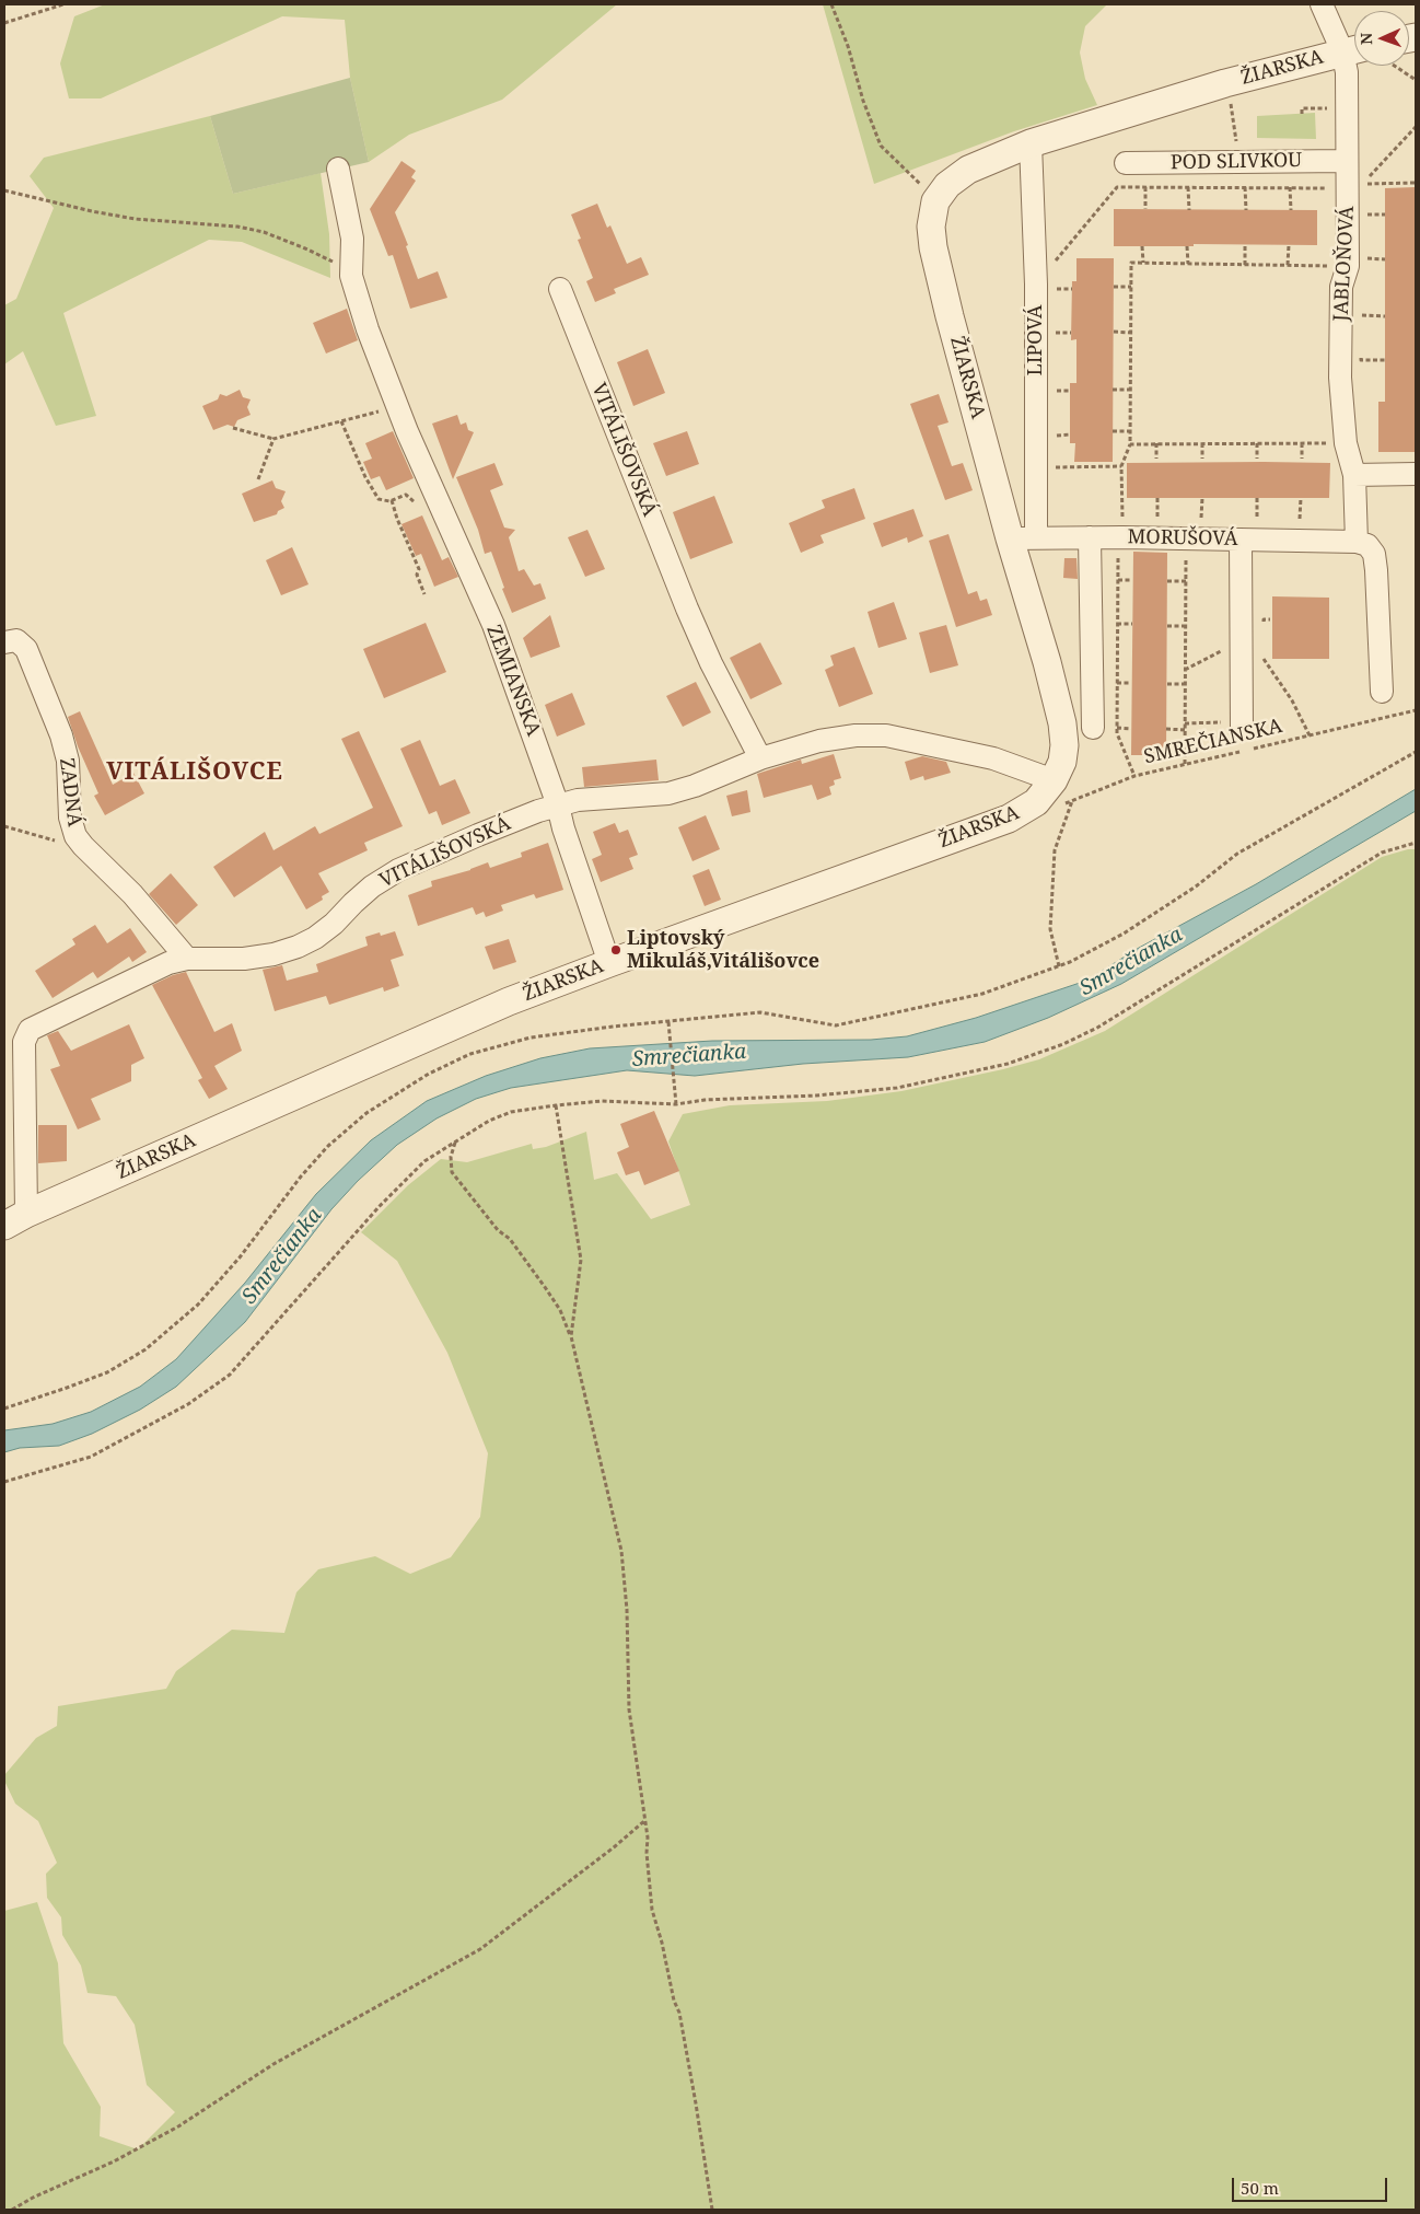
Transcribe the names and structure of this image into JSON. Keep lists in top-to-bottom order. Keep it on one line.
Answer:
{"streets":{"street":["ŽIARSKA","POD SLIVKOU","JABLOŇOVÁ","LIPOVÁ","VITÁLIŠOVSKÁ","MORUŠOVÁ","ZEMIANSKA","ZADNÁ"],"path":["SMREČIANSKA"]},"crossings":[["ŽIARSKA","JABLOŇOVÁ"],["ŽIARSKA","LIPOVÁ"],["ŽIARSKA","VITÁLIŠOVSKÁ"],["ŽIARSKA","MORUŠOVÁ"],["ŽIARSKA","ZEMIANSKA"],["ŽIARSKA","SMREČIANSKA"],["POD SLIVKOU","JABLOŇOVÁ"],["JABLOŇOVÁ","MORUŠOVÁ"],["LIPOVÁ","MORUŠOVÁ"],["VITÁLIŠOVSKÁ","ZEMIANSKA"],["VITÁLIŠOVSKÁ","SMREČIANSKA"],["VITÁLIŠOVSKÁ","ZADNÁ"]],"districts":["VITÁLIŠOVCE"],"water":["Smrečianka"],"places":["Liptovský Mikuláš,Vitálišovce"],"scale_bar":"50 m","north":"left"}
